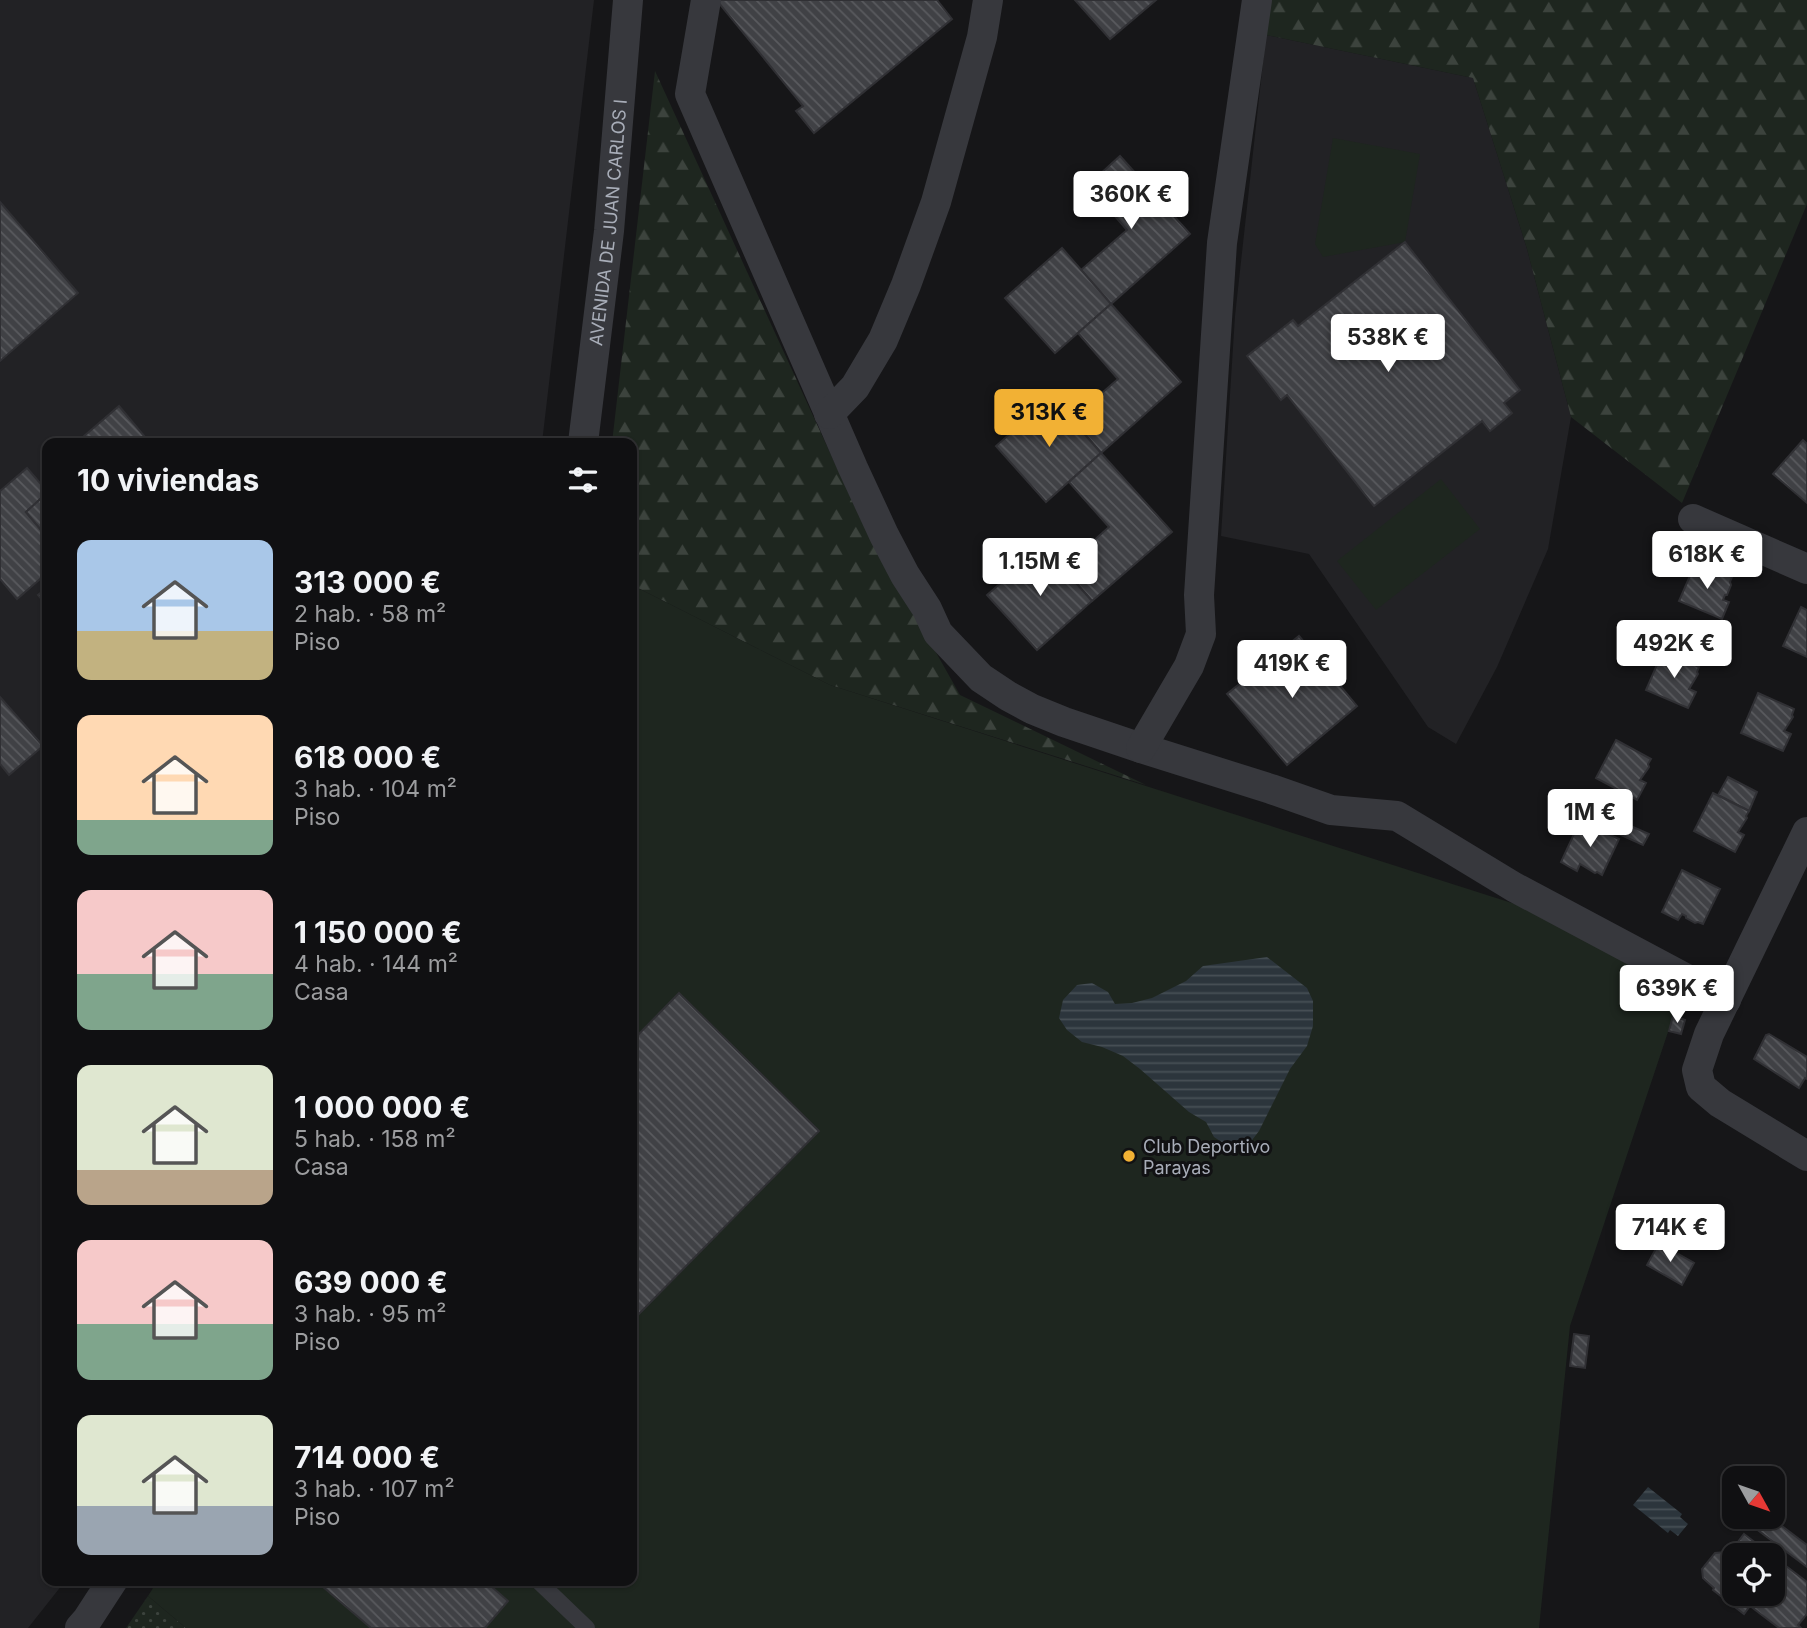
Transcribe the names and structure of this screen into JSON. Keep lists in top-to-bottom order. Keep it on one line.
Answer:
{"streets":{"street":["AVENIDA DE JUAN CARLOS I"]},"places":["Club Deportivo Parayas"],"north":"bottom right","page":{"price":["360K €","538K €","313K €","618K €","1.15M €","492K €","419K €","1M €","639K €","714K €"],"heading":"10 viviendas","list":[{"name":"313 000 €","note":"2 hab. · 58 m² · Piso"},{"name":"618 000 €","note":"3 hab. · 104 m² · Piso"},{"name":"1 150 000 €","note":"4 hab. · 144 m² · Casa"},{"name":"1 000 000 €","note":"5 hab. · 158 m² · Casa"},{"name":"639 000 €","note":"3 hab. · 95 m² · Piso"},{"name":"714 000 €","note":"3 hab. · 107 m² · Piso"}]}}
